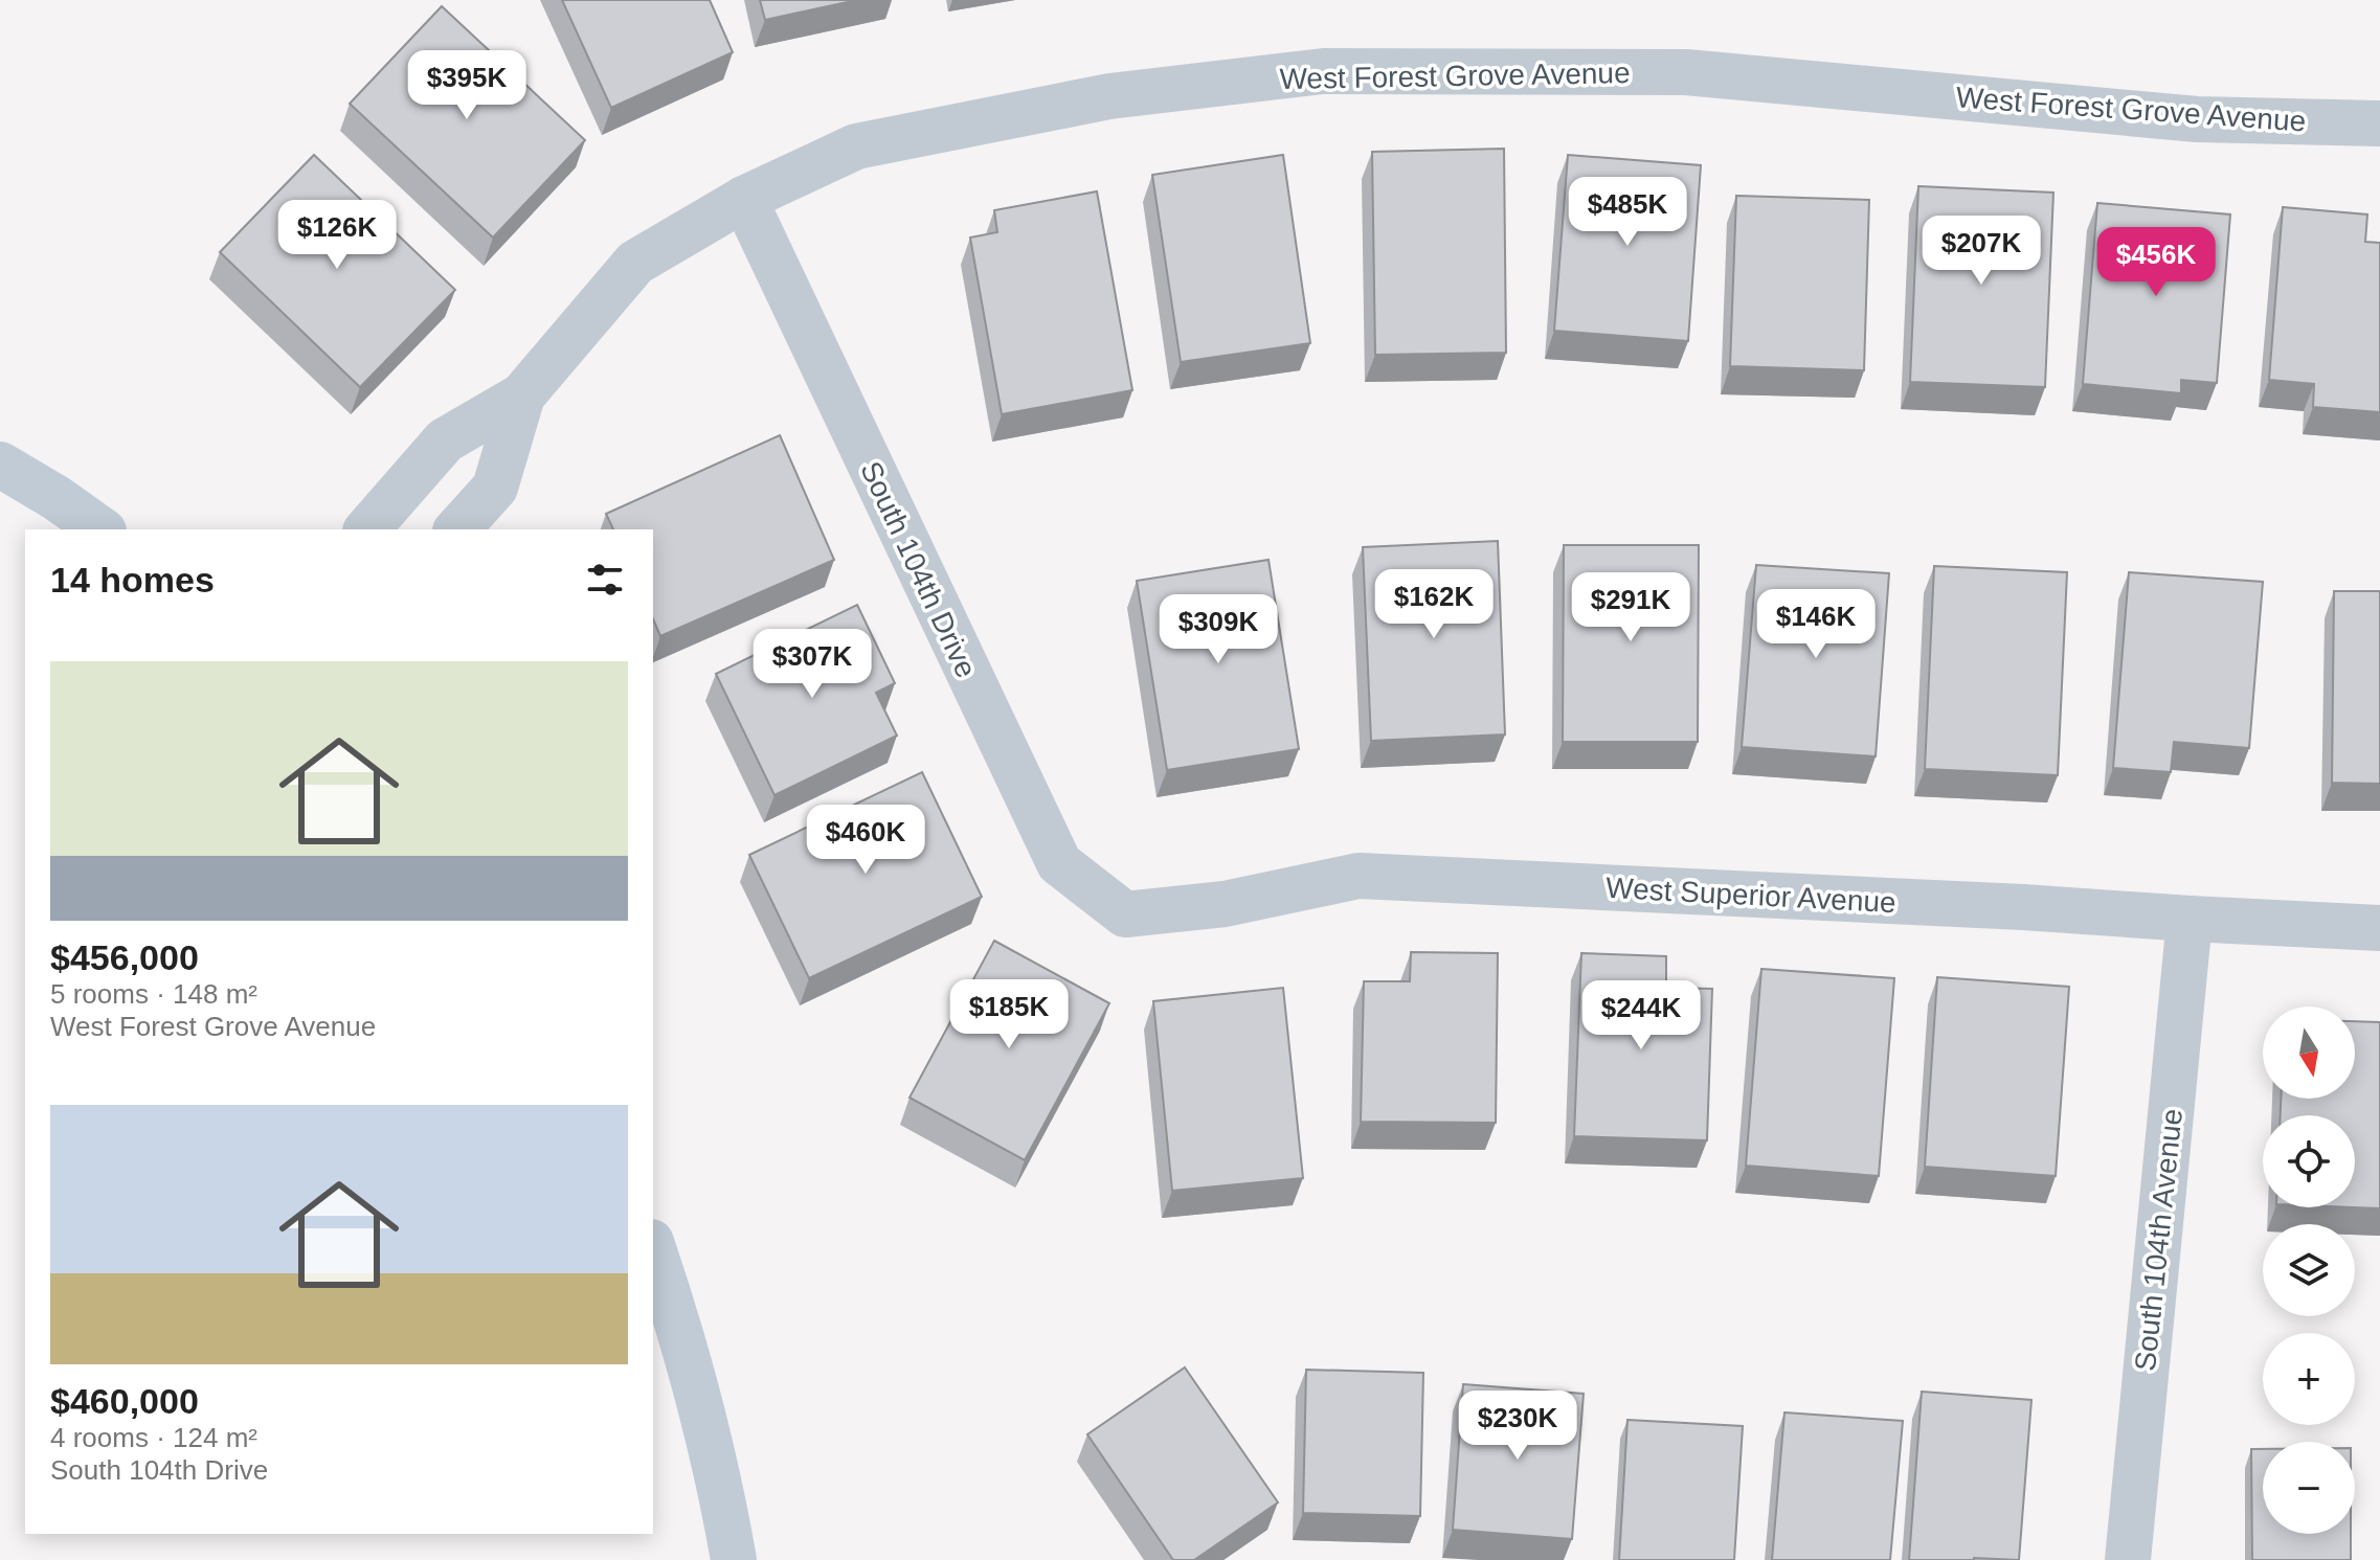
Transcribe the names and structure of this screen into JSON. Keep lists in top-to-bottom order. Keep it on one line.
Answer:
{"streets":{"street":["West Forest Grove Avenue","South 104th Drive","West Superior Avenue","South 104th Avenue"]},"crossings":[["West Forest Grove Avenue","South 104th Drive"],["South 104th Drive","West Superior Avenue"],["West Superior Avenue","South 104th Avenue"]],"north":"bottom","page":{"price":["$395K","$485K","$126K","$207K","$456K","$162K","$291K","$146K","$309K","$307K","$460K","$185K","$244K","$230K"],"heading":"14 homes","list":[{"name":"$456,000","note":"5 rooms · 148 m² · West Forest Grove Avenue"},{"name":"$460,000","note":"4 rooms · 124 m² · South 104th Drive"}],"map_buttons":["+","−"]}}
